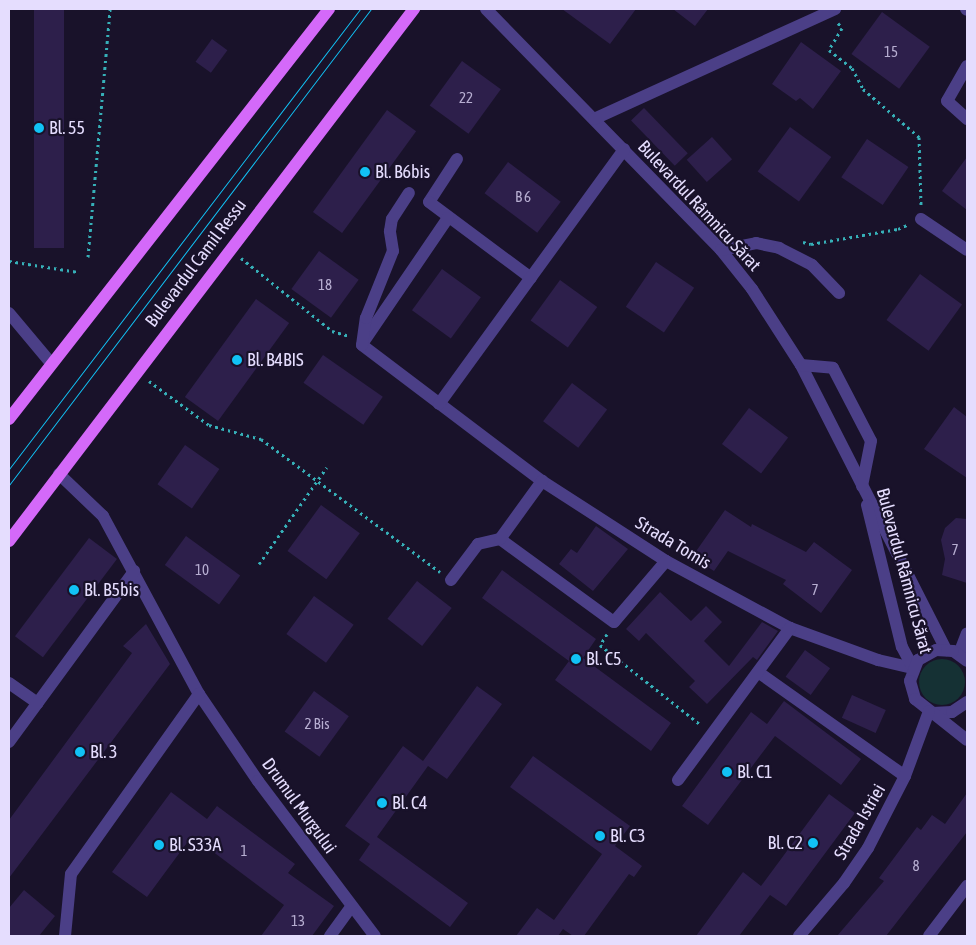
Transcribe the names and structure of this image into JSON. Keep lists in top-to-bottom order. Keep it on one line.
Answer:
{"streets":{"main road":["Bulevardul Camil Ressu"],"street":["Bulevardul Râmnicu Sărat","Strada Tomis","Drumul Murgului","Strada Istriei"]},"crossings":[["Bulevardul Râmnicu Sărat","Strada Tomis"],["Bulevardul Camil Ressu","Drumul Murgului"]],"places":["Bl. 55","Bl. B6bis","Bl. B4BIS","Bl. B5bis","Bl. C5","Bl. 3","Bl. C1","Bl. C4","Bl. C3","Bl. C2","Bl. S33A"],"house_numbers":["15","22","B 6","18","7","10","7","2 Bis","1","8","13"]}
